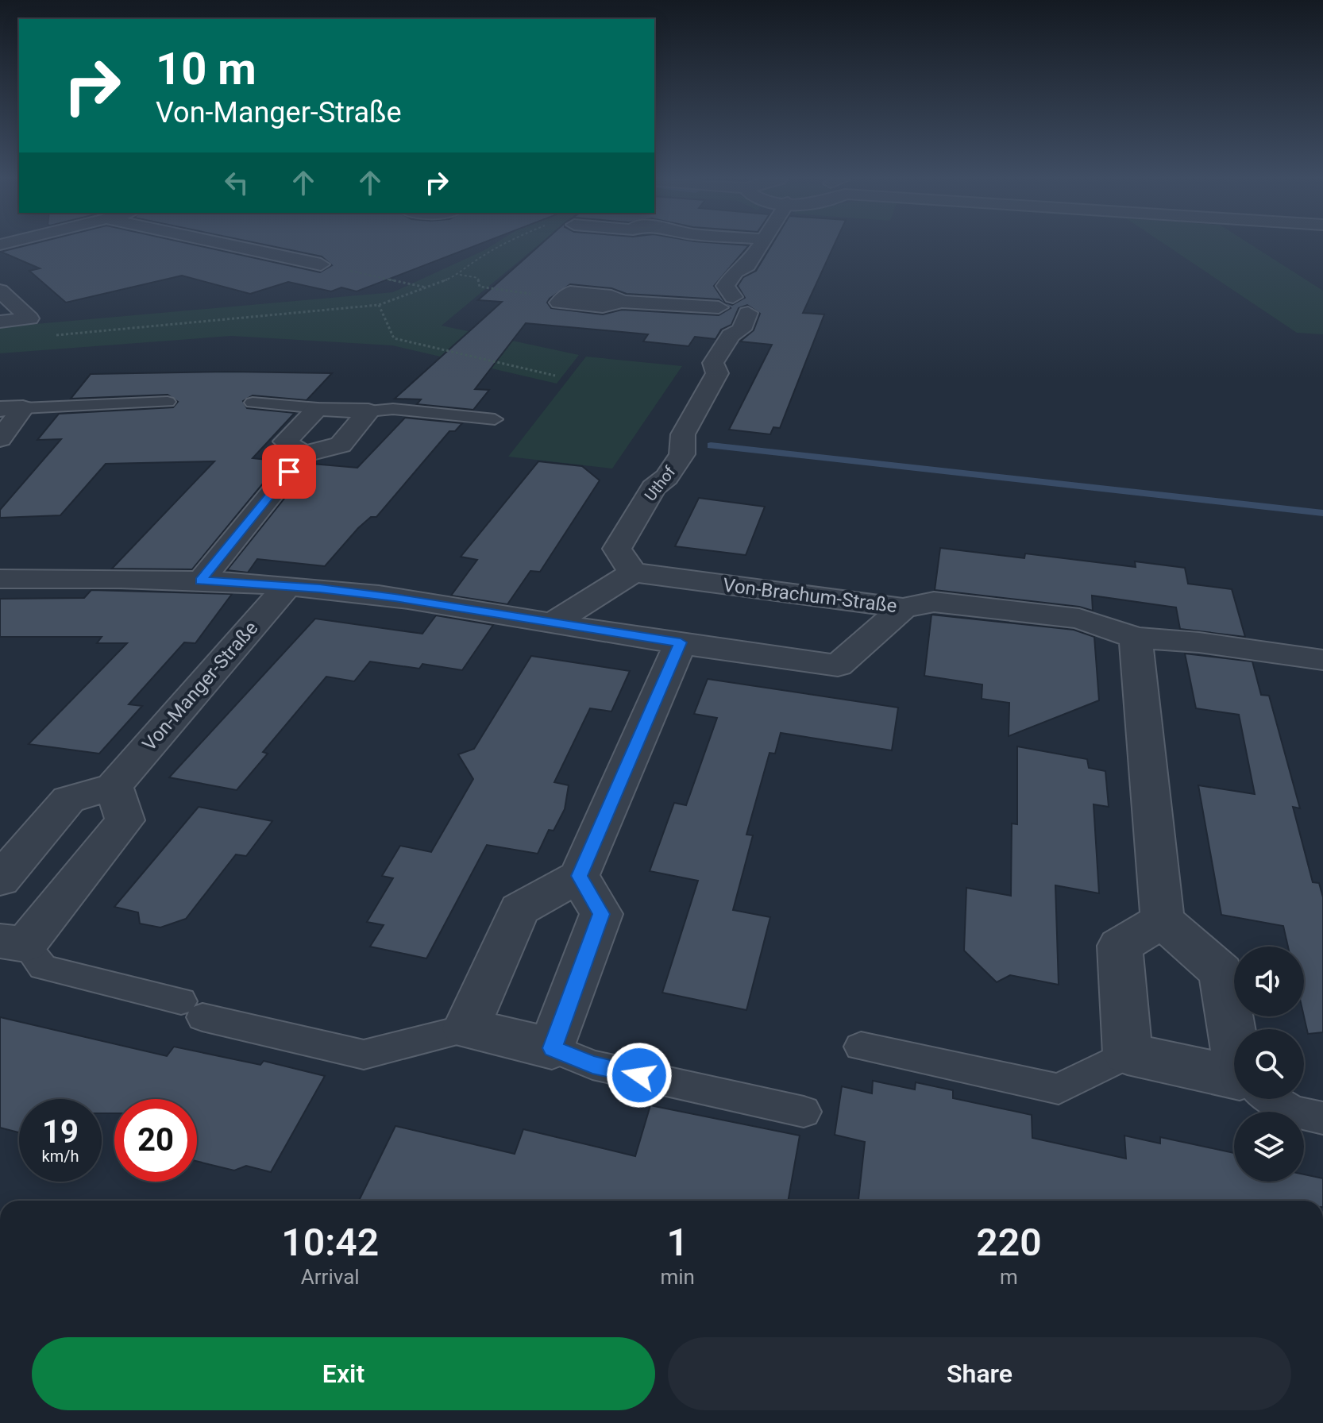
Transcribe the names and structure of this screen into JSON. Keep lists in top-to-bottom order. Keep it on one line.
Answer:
{"streets":{"street":["Uthof","Von-Brachum-Straße","Von-Manger-Straße"]},"crossings":[["Uthof","Von-Brachum-Straße"]],"page":{"turn":["10 m","Von-Manger-Straße"],"speed":"19 km/h","limit":"20","eta":["10:42","Arrival","1","min","220","m"],"buttons":["Exit","Share"]}}
